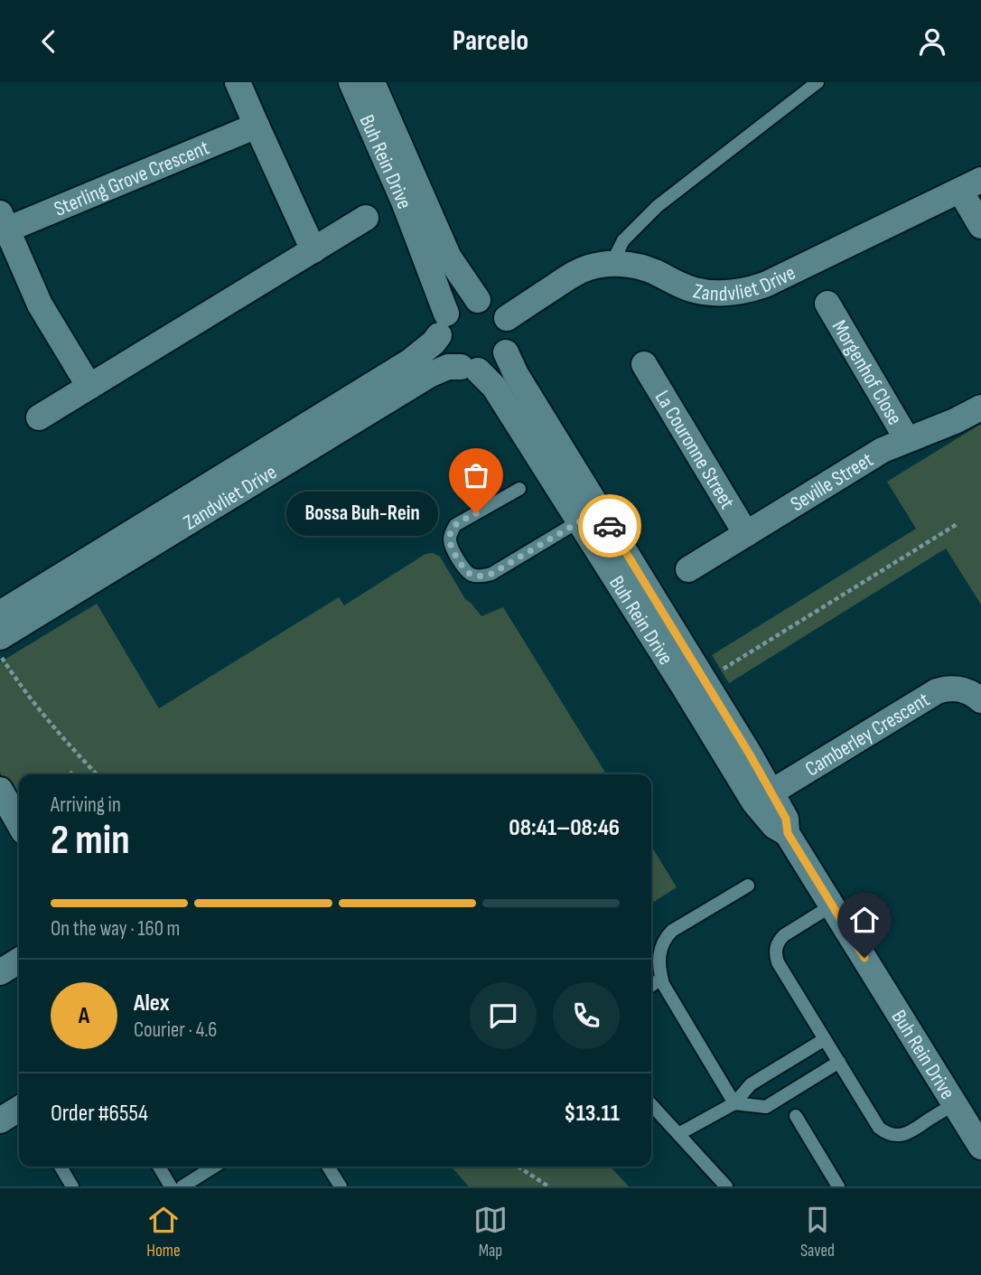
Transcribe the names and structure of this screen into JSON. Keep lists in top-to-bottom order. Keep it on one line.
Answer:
{"streets":{"street":["Buh Rein Drive","Sterling Grove Crescent","Zandvliet Drive","Morgenhof Close","La Couronne Street","Seville Street","Camberley Crescent"]},"crossings":[["Buh Rein Drive","Zandvliet Drive"],["Buh Rein Drive","Camberley Crescent"],["Morgenhof Close","Seville Street"],["La Couronne Street","Seville Street"]],"places":["Bossa Buh-Rein"],"page":{"header":"Parcelo","bubble":"Bossa Buh-Rein","heading":["2 min","Arriving in","08:41–08:46"],"panel":["Alex","Courier · 4.6","Order #6554","$13.11"],"bar":"On the way · 160 m","round":"A","tabs":["Home","Map","Saved"]}}
